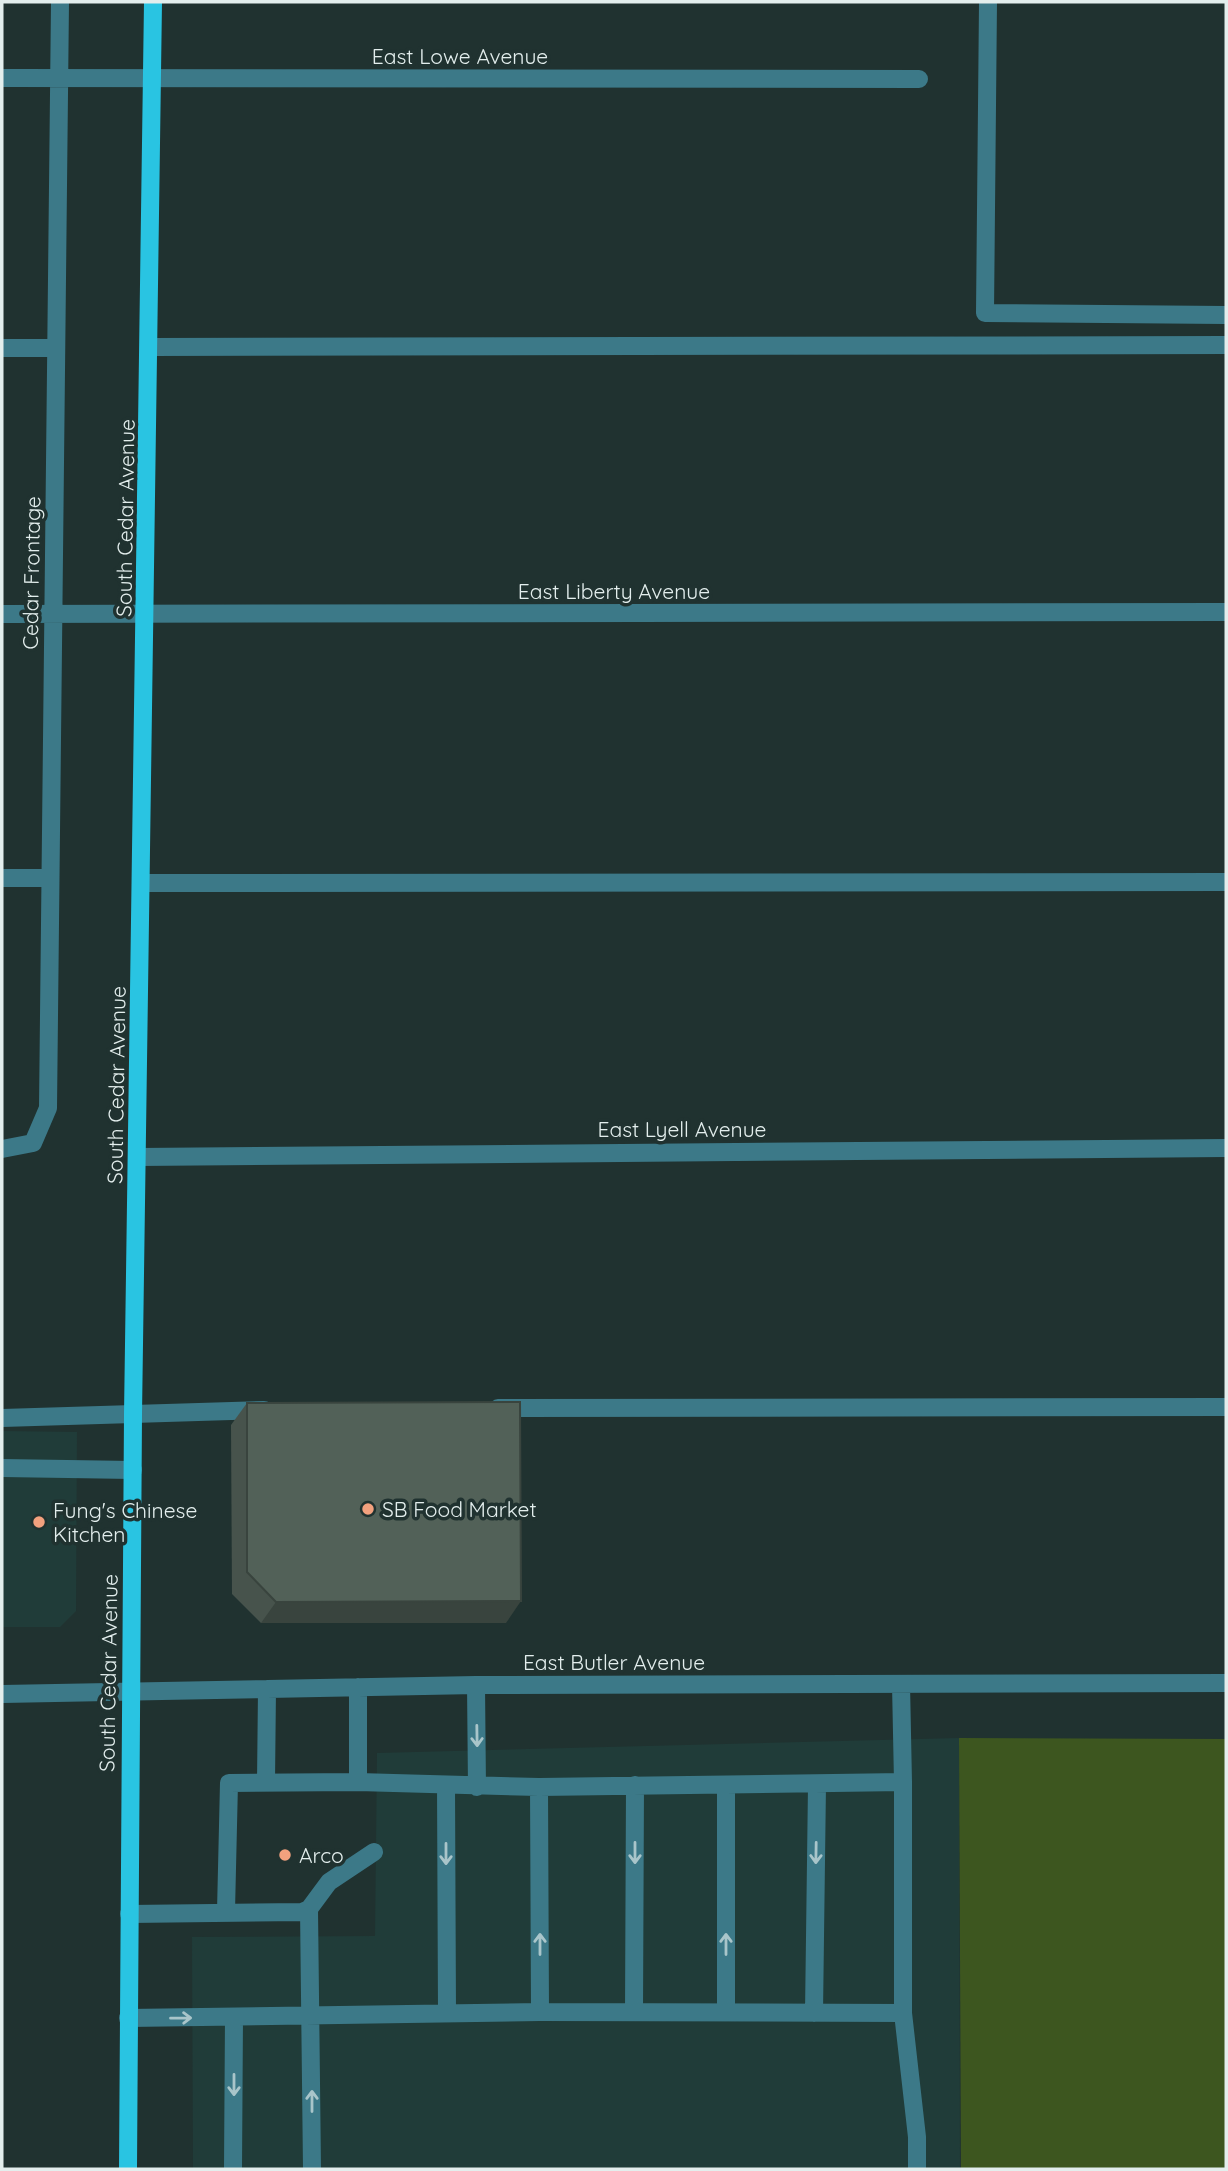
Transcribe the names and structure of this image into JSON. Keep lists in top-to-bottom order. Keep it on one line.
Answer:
{"streets":{"main road":["South Cedar Avenue"],"street":["East Lowe Avenue","Cedar Frontage","East Liberty Avenue","East Lyell Avenue","East Butler Avenue"]},"crossings":[["East Lowe Avenue","South Cedar Avenue"],["East Lowe Avenue","Cedar Frontage"],["South Cedar Avenue","East Liberty Avenue"],["South Cedar Avenue","East Lyell Avenue"],["South Cedar Avenue","East Butler Avenue"],["Cedar Frontage","East Liberty Avenue"]],"places":["SB Food Market","Fung's Chinese Kitchen","Arco"]}
